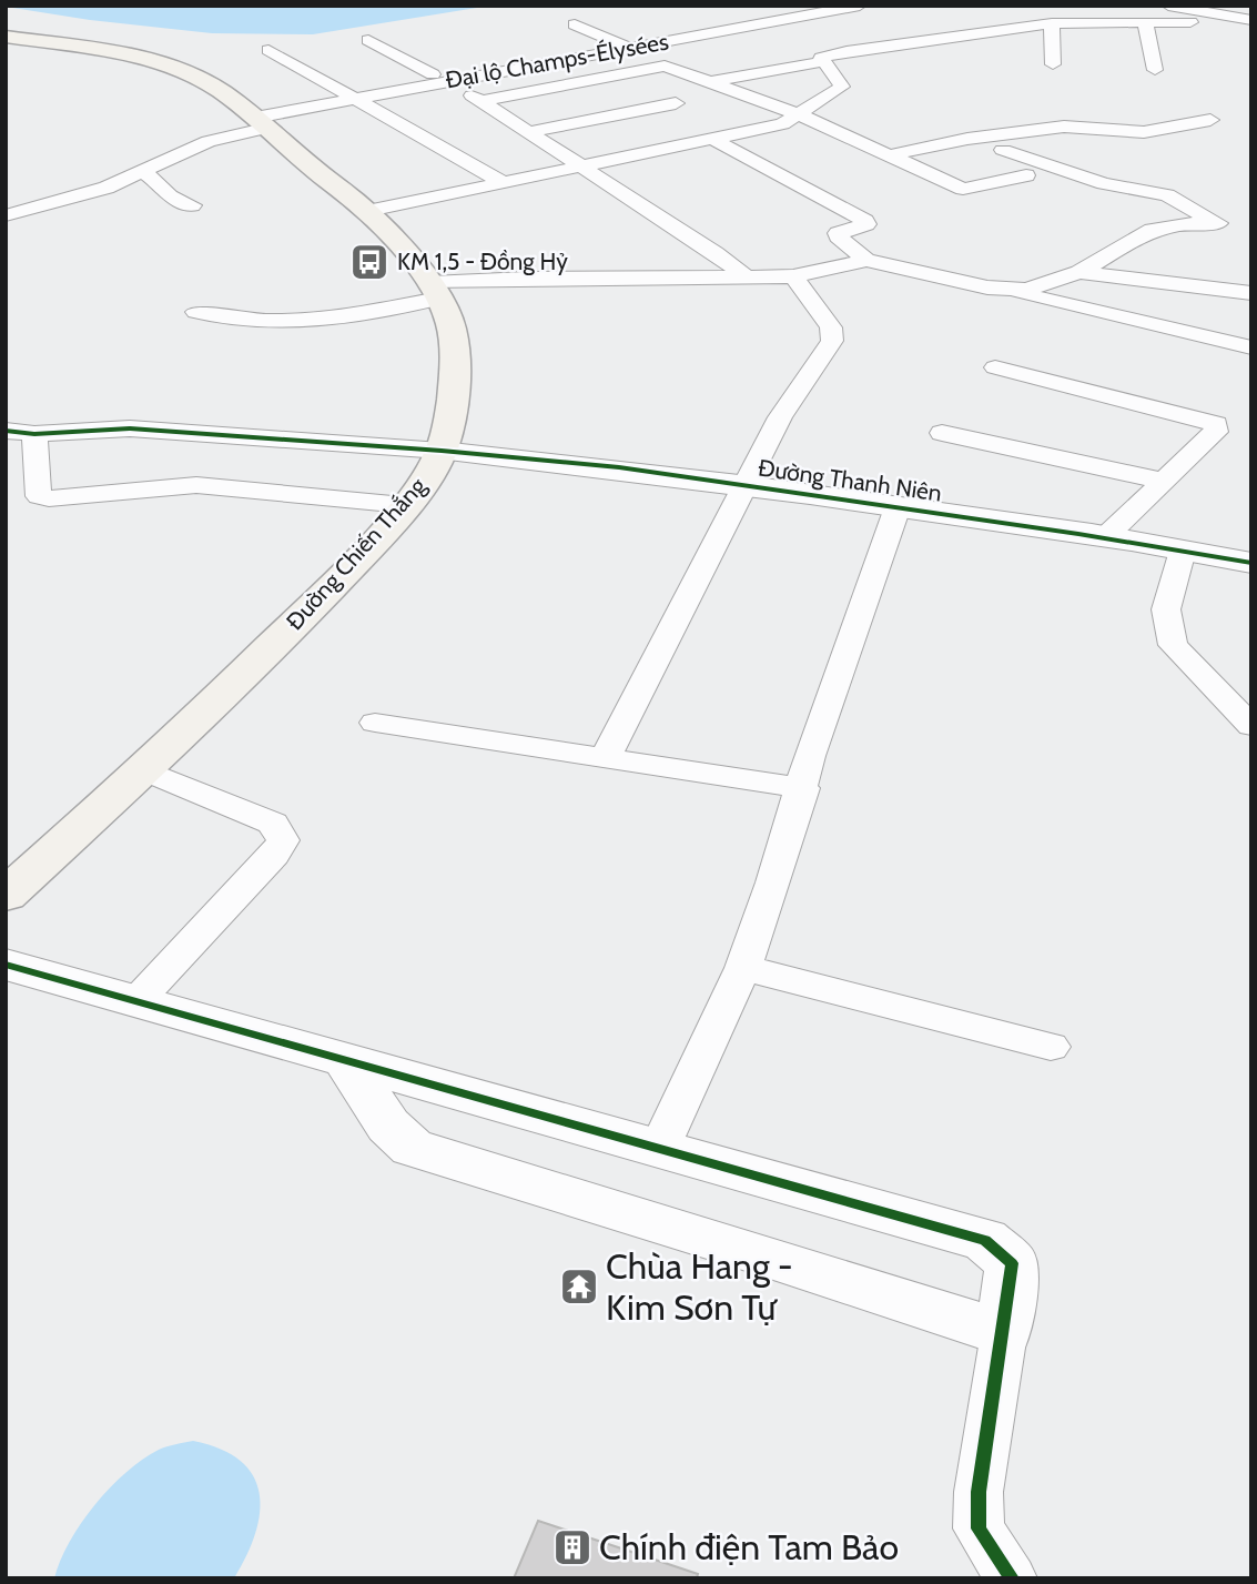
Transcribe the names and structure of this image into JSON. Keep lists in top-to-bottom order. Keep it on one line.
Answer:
{"streets":{"main road":["Đường Chiến Thắng"],"street":["Đại lộ Champs-Élysées","Đường Thanh Niên"]},"crossings":[["Đại lộ Champs-Élysées","Đường Chiến Thắng"],["Đường Thanh Niên","Đường Chiến Thắng"]],"places":{"bus stop":["KM 1,5 - Đồng Hỷ"],"temple":["Chùa Hang - Kim Sơn Tự"],"building":["Chính điện Tam Bảo"]}}
